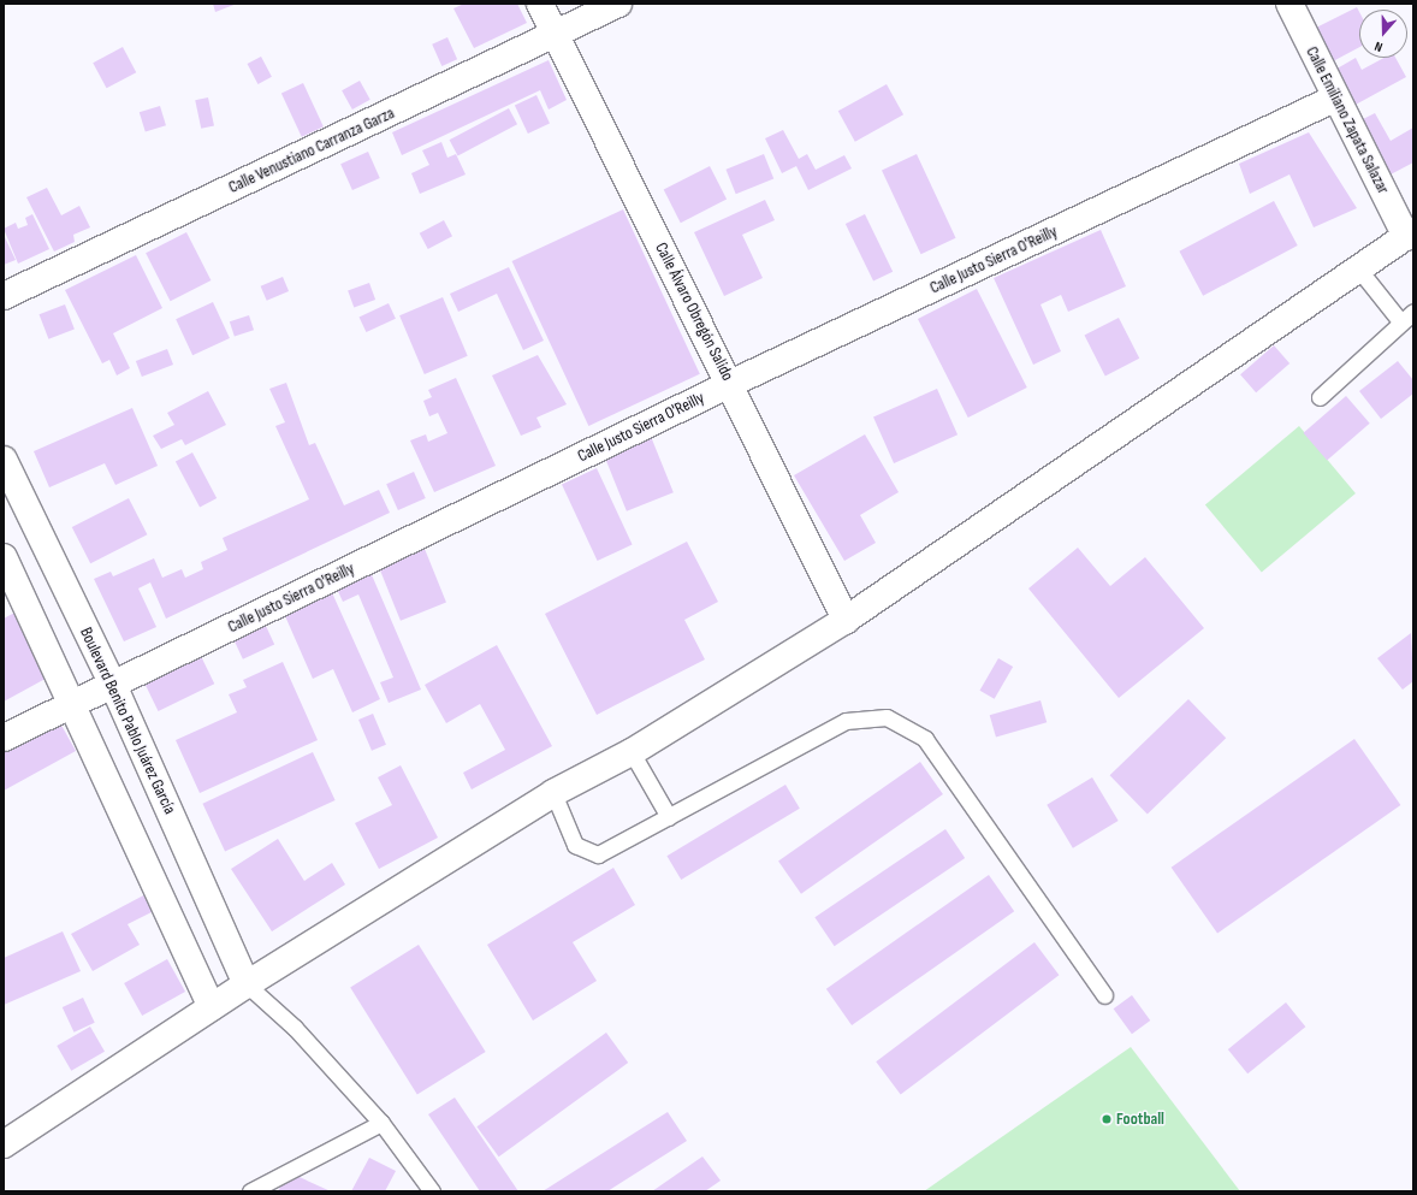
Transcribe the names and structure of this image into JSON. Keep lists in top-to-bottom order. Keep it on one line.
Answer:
{"streets":{"street":["Calle Emiliano Zapata Salazar","Calle Venustiano Carranza Garza","Calle Justo Sierra O'Reilly","Calle Álvaro Obregón Salido","Boulevard Benito Pablo Juárez García"]},"crossings":[["Calle Emiliano Zapata Salazar","Calle Justo Sierra O'Reilly"],["Calle Venustiano Carranza Garza","Calle Álvaro Obregón Salido"],["Calle Justo Sierra O'Reilly","Calle Álvaro Obregón Salido"],["Calle Justo Sierra O'Reilly","Boulevard Benito Pablo Juárez García"]],"places":["Football"],"north":"bottom"}
